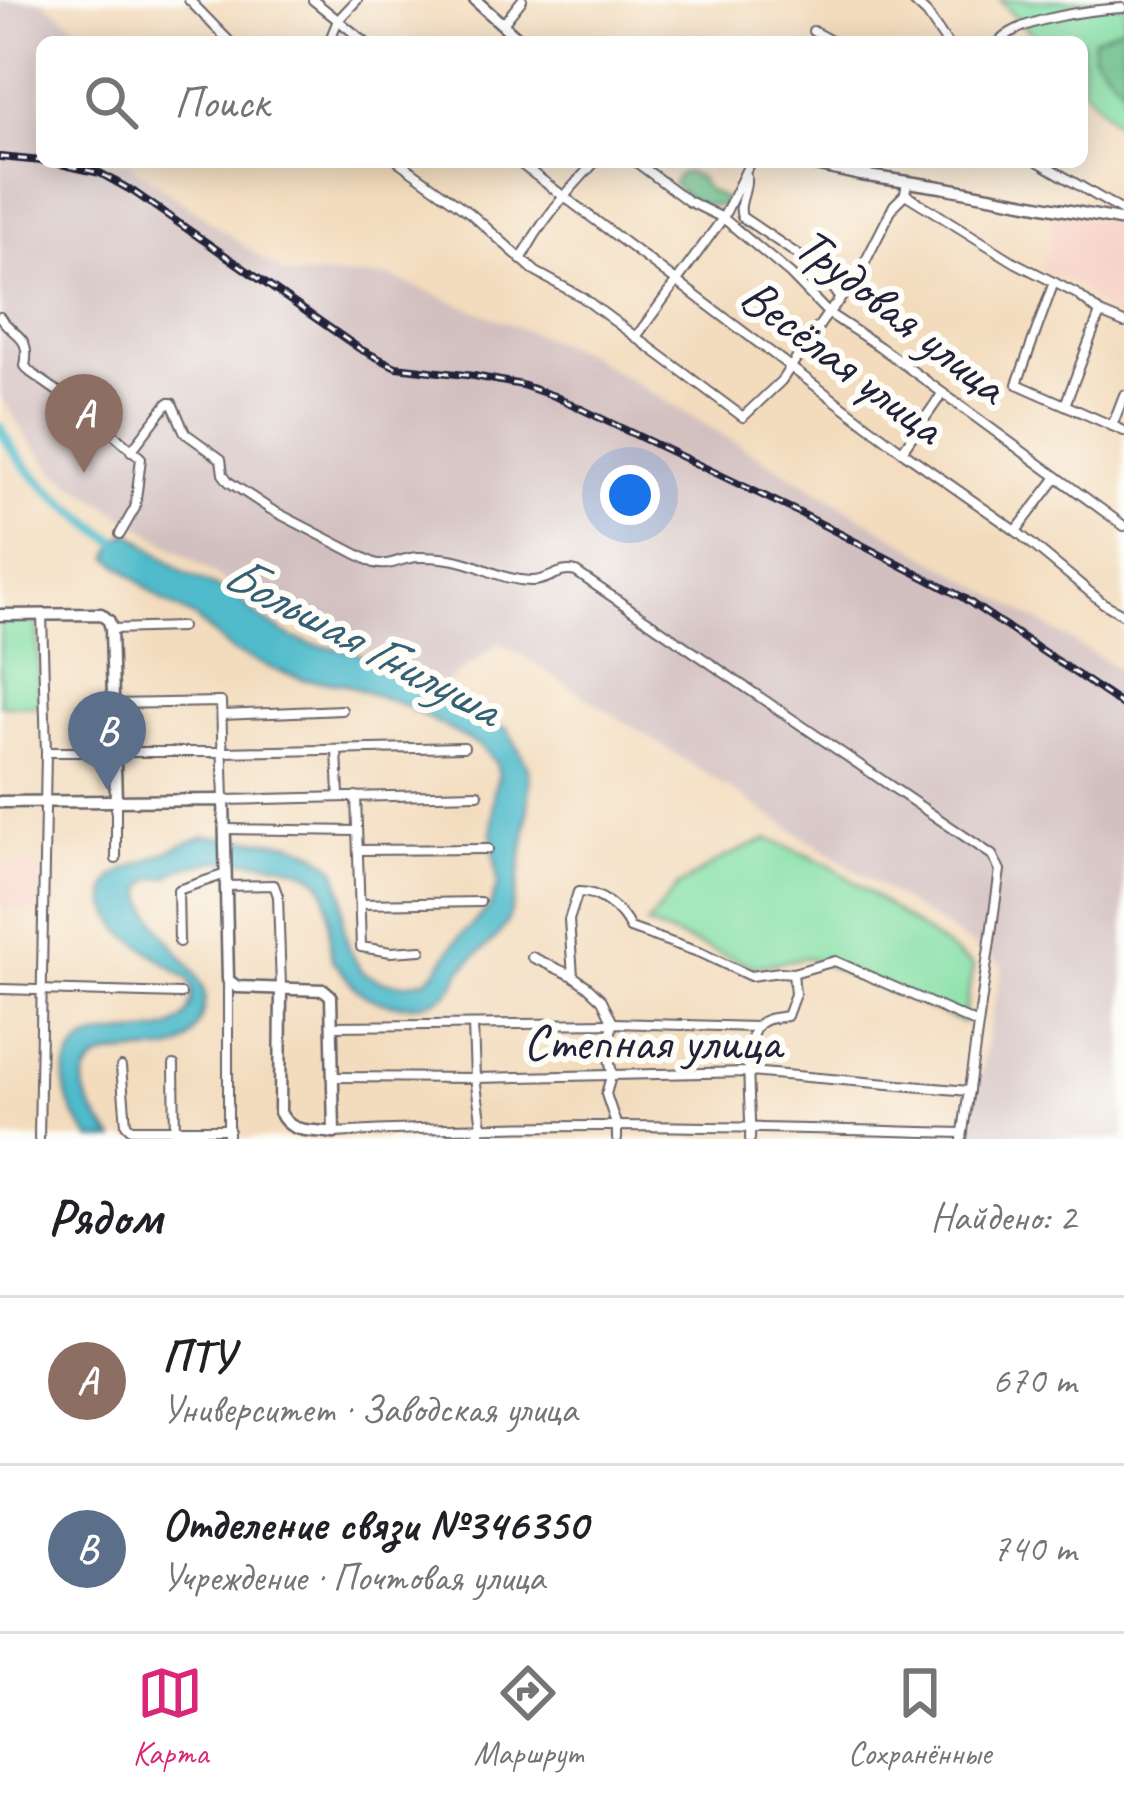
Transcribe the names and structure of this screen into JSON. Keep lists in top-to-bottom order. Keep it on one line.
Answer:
{"streets":{"street":["Трудовая улица","Весёлая улица","Степная улица"]},"water":["Большая Гнилуша"],"page":{"search":"Поиск","pins":["A","B"],"heading":["Рядом","Найдено: 2"],"list":[{"mark":"A","name":"ПТУ","note":"Университет · Заводская улица","value":"670 m"},{"mark":"B","name":"Отделение связи №346350","note":"Учреждение · Почтовая улица","value":"740 m"}],"nav":["Карта","Маршрут","Сохранённые"]}}
